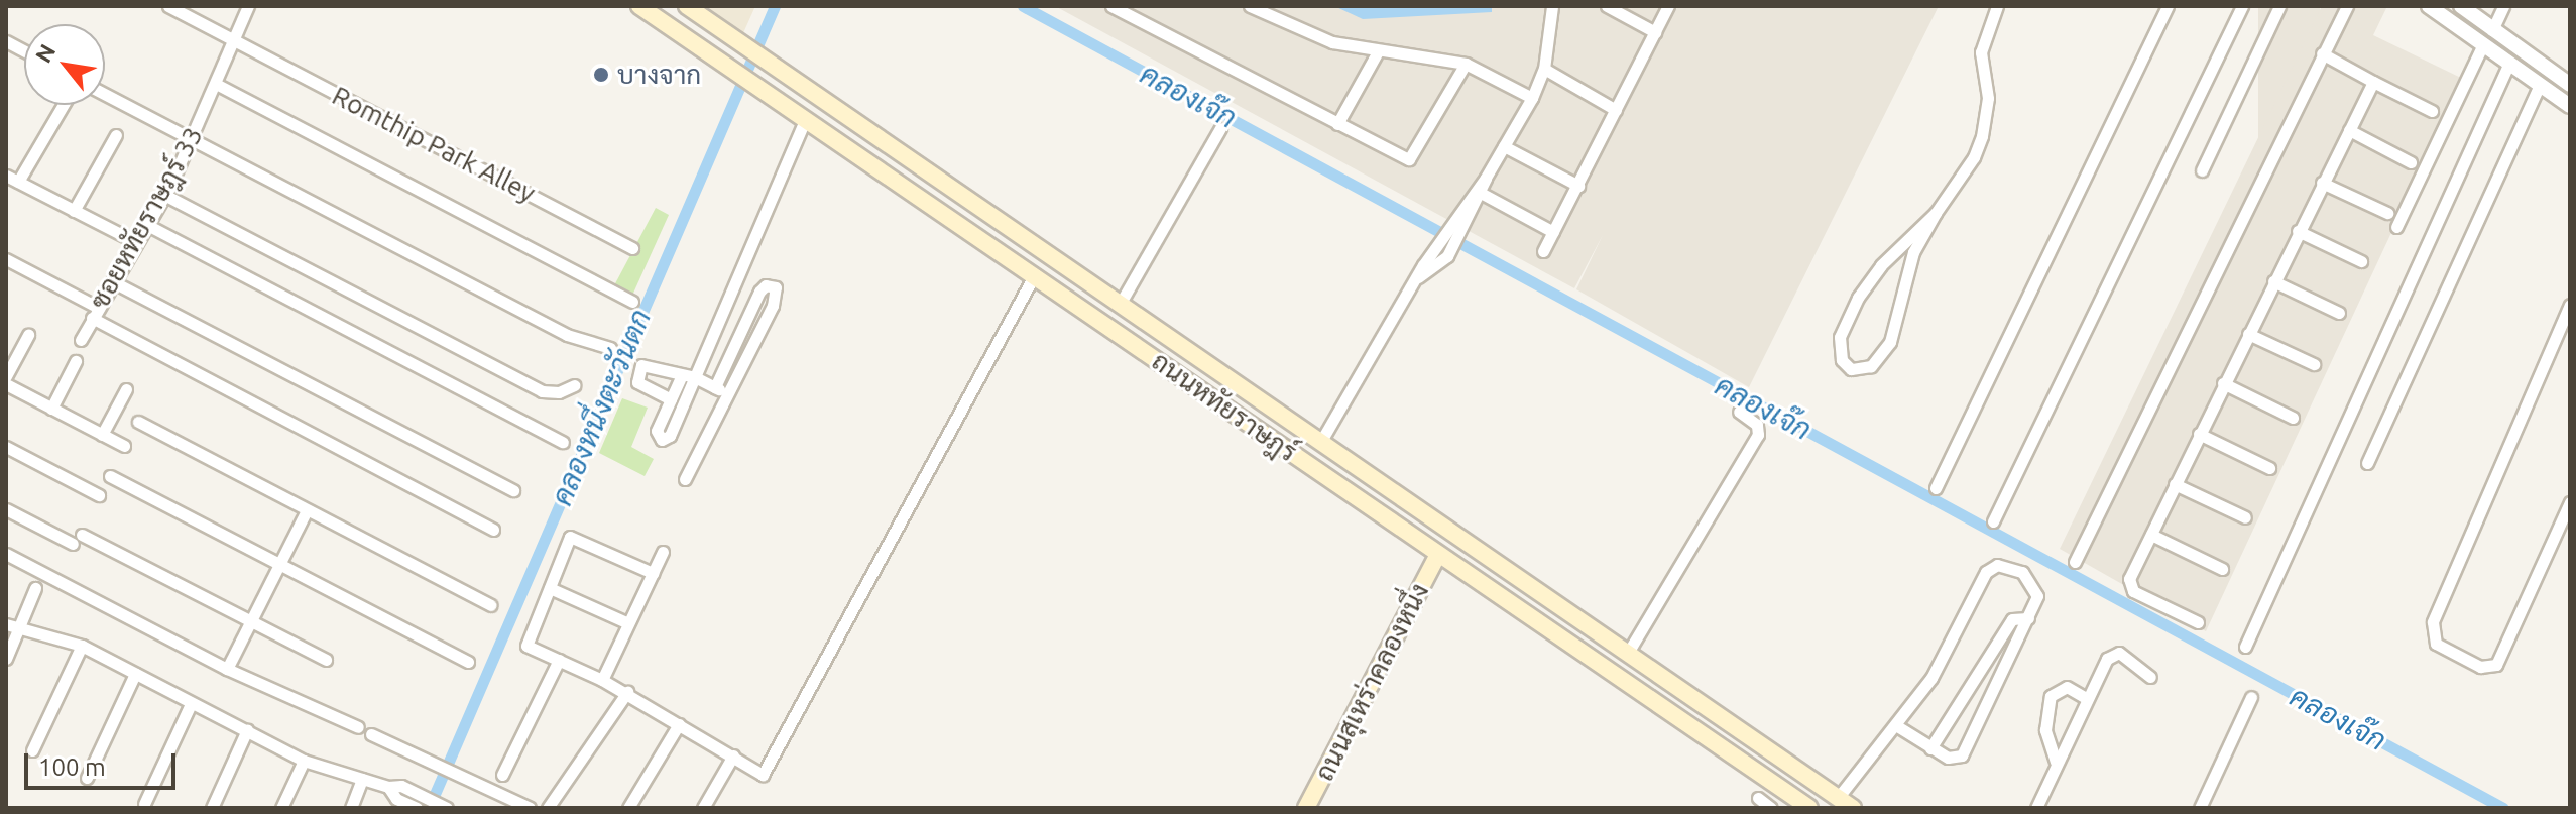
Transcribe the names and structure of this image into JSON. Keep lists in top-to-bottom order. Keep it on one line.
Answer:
{"streets":{"main road":["ถนนหทัยราษฎร์","ถนนสุเหร่าคลองหนึ่ง"],"street":["Romthip Park Alley","ซอยหทัยราษฎร์ 33"]},"crossings":[["Romthip Park Alley","ซอยหทัยราษฎร์ 33"],["ถนนหทัยราษฎร์","ถนนสุเหร่าคลองหนึ่ง"]],"water":["คลองเจ๊ก","คลองหนึ่งตะวันตก"],"places":["บางจาก"],"scale_bar":"100 m","north":"top left"}
